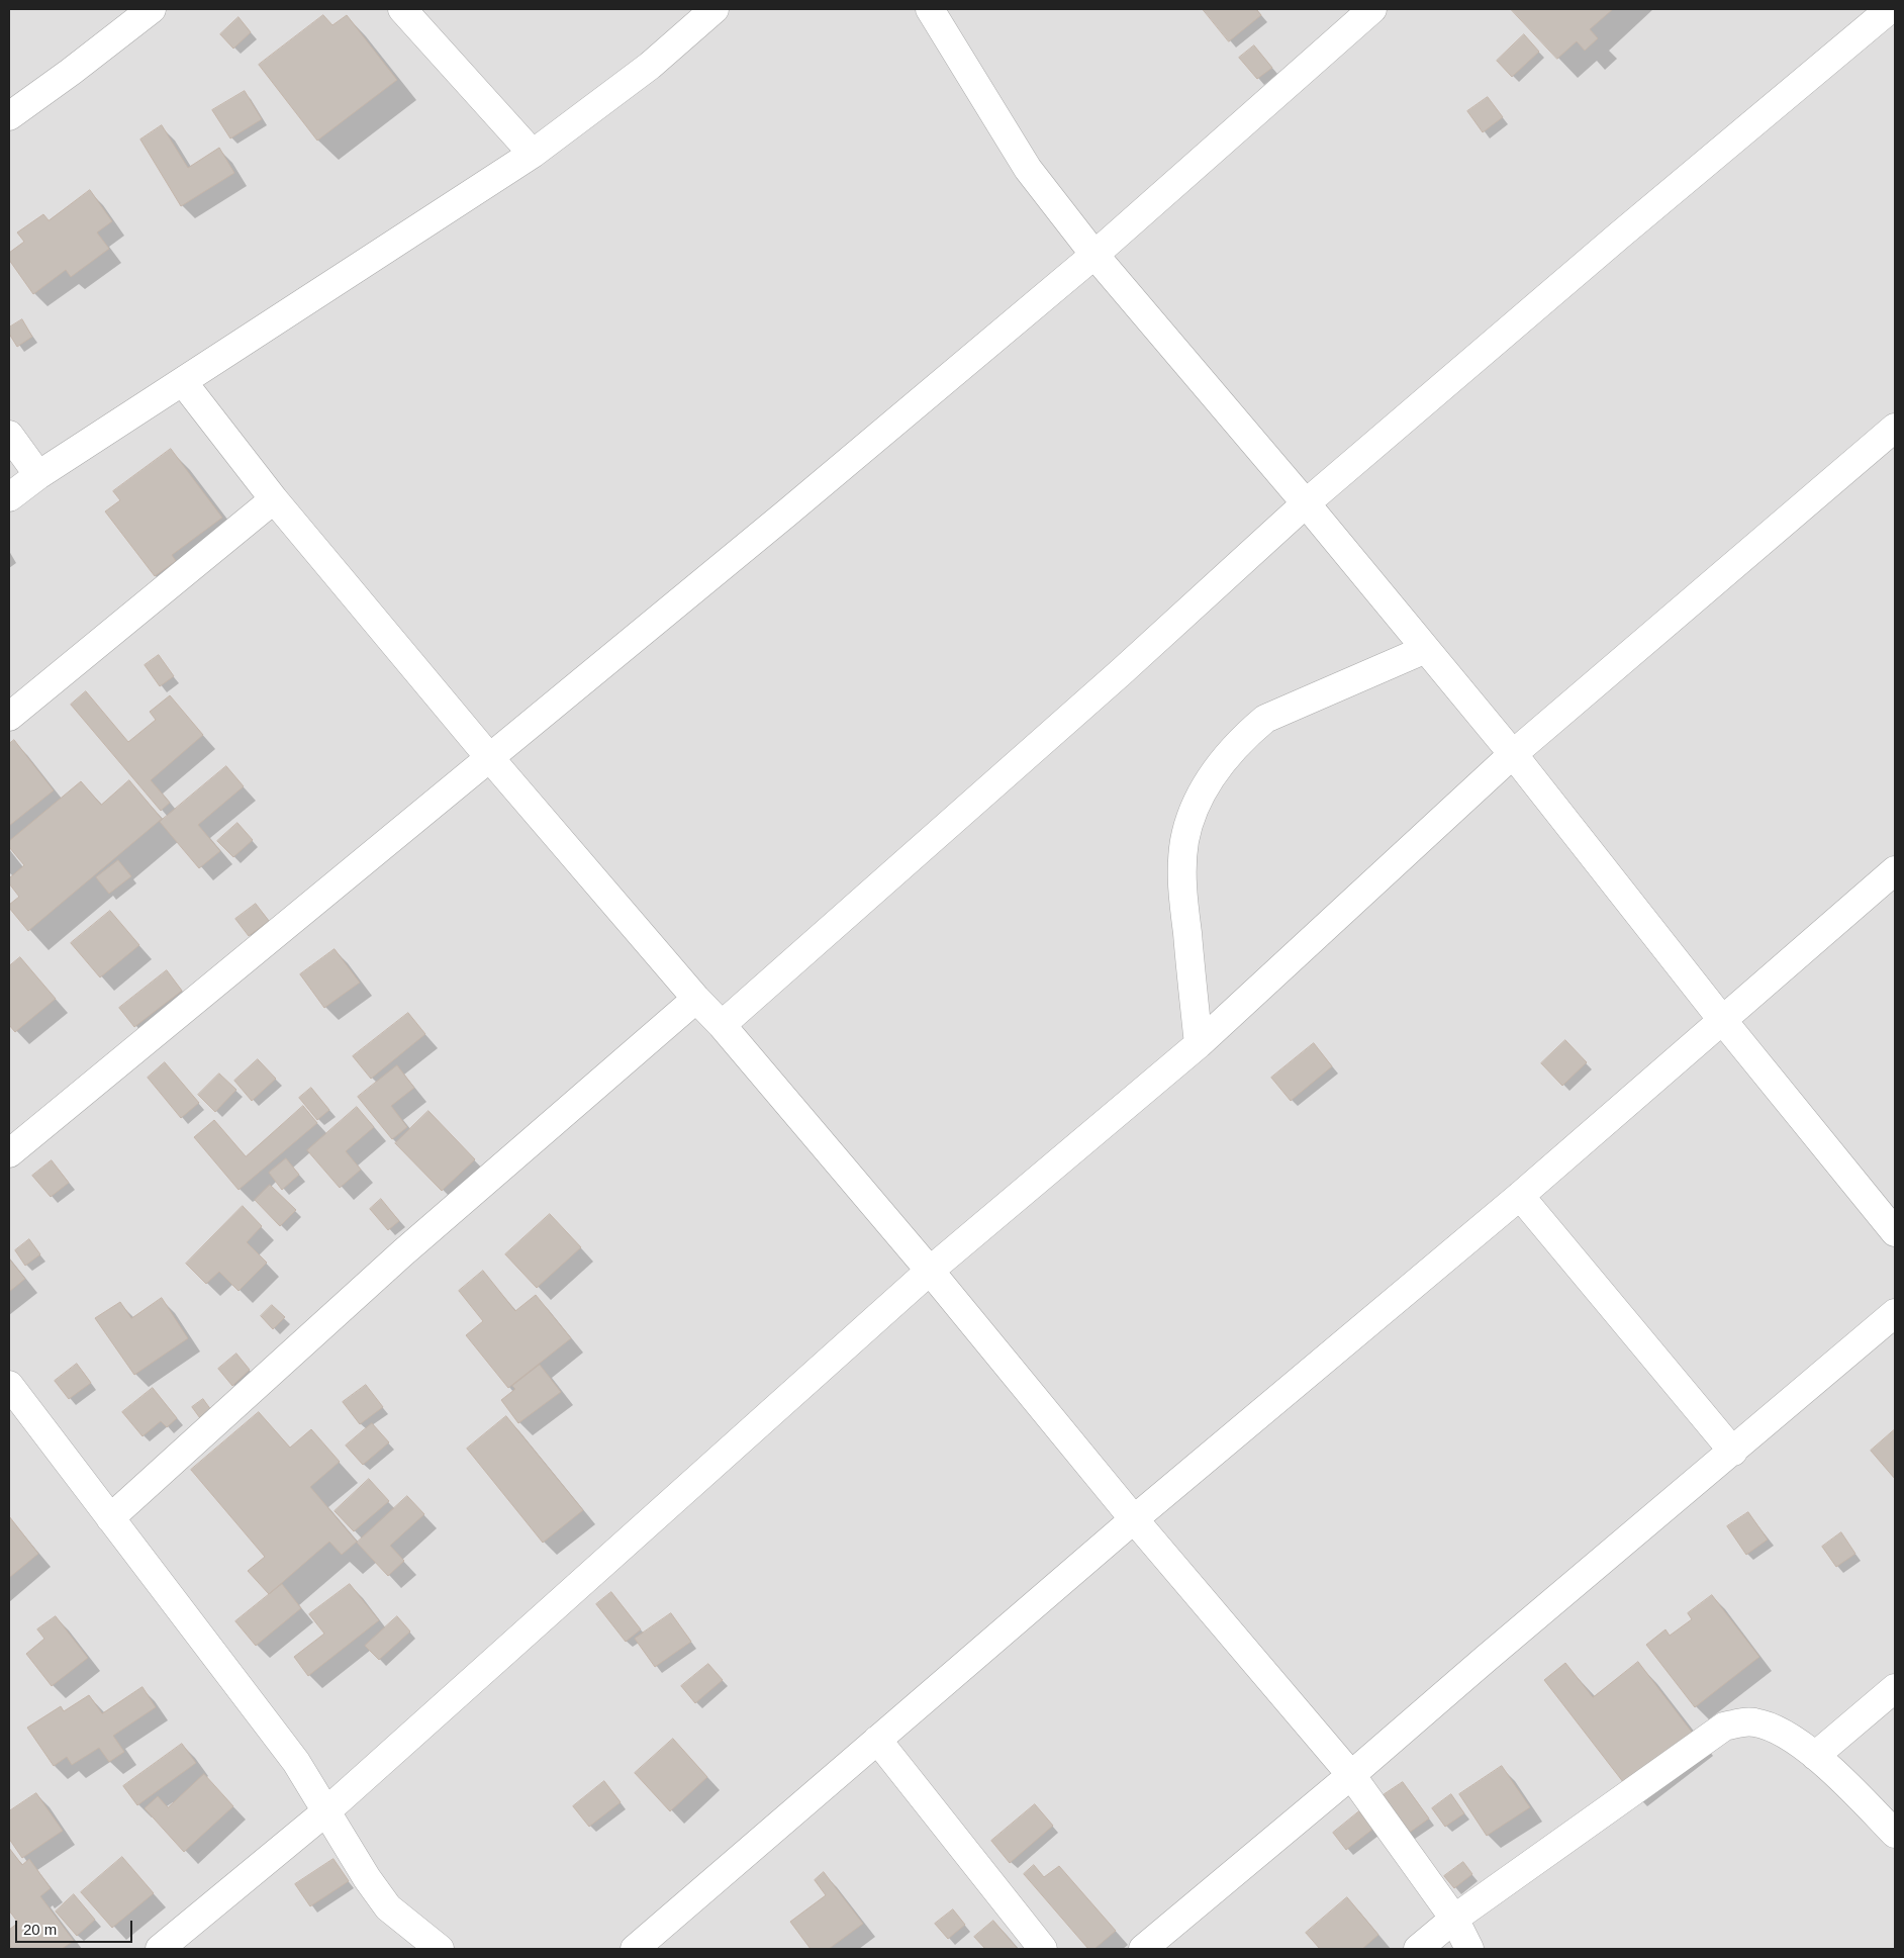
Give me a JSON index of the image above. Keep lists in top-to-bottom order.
{
  "scale_bar": "20 m"
}
